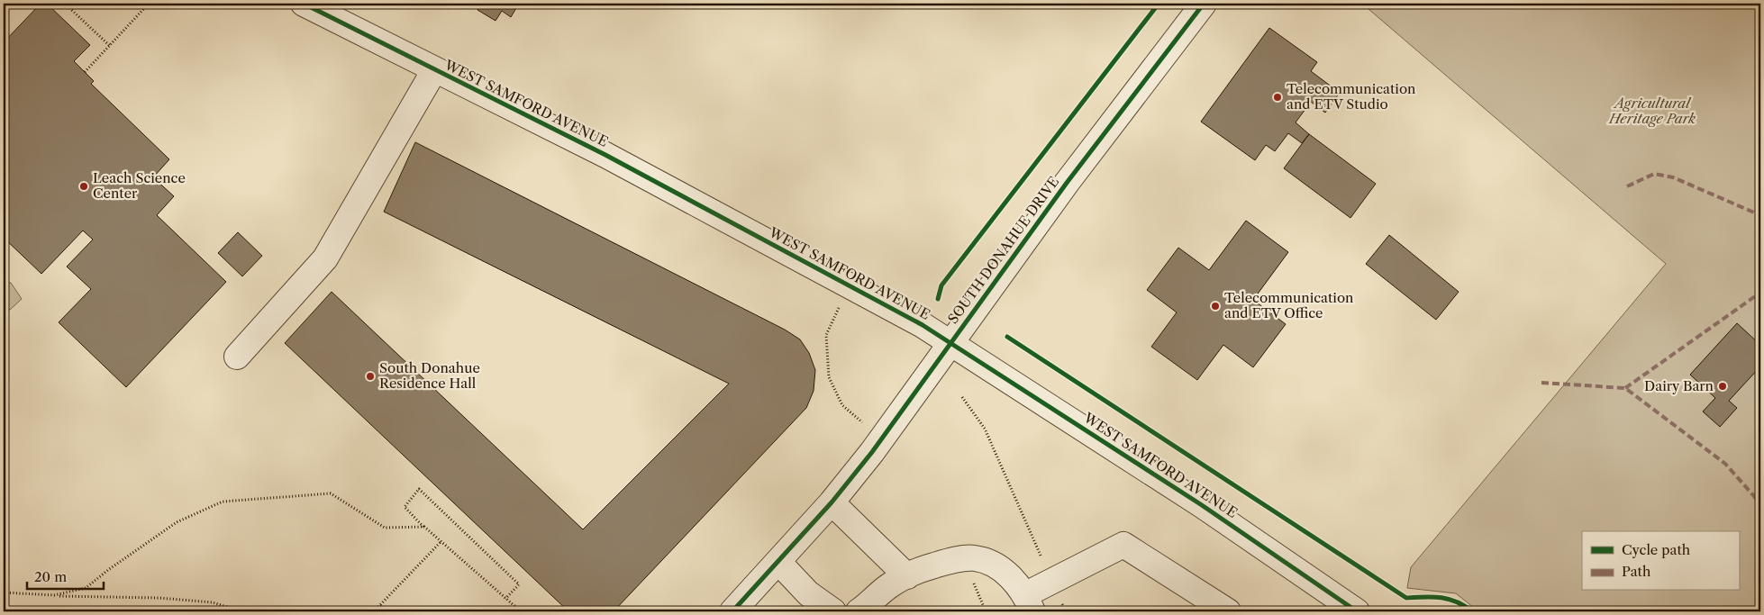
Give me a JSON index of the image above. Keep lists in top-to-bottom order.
{
  "streets": {
    "street": ["WEST SAMFORD AVENUE", "SOUTH DONAHUE DRIVE"]
  },
  "crossings": [
    ["WEST SAMFORD AVENUE", "SOUTH DONAHUE DRIVE"]
  ],
  "parks": ["Agricultural Heritage Park"],
  "places": [
    "Telecommunication and ETV Studio",
    "Leach Science Center",
    "Telecommunication and ETV Office",
    "South Donahue Residence Hall",
    "Dairy Barn"
  ],
  "legend": ["Cycle path", "Path"],
  "scale_bar": "20 m"
}
